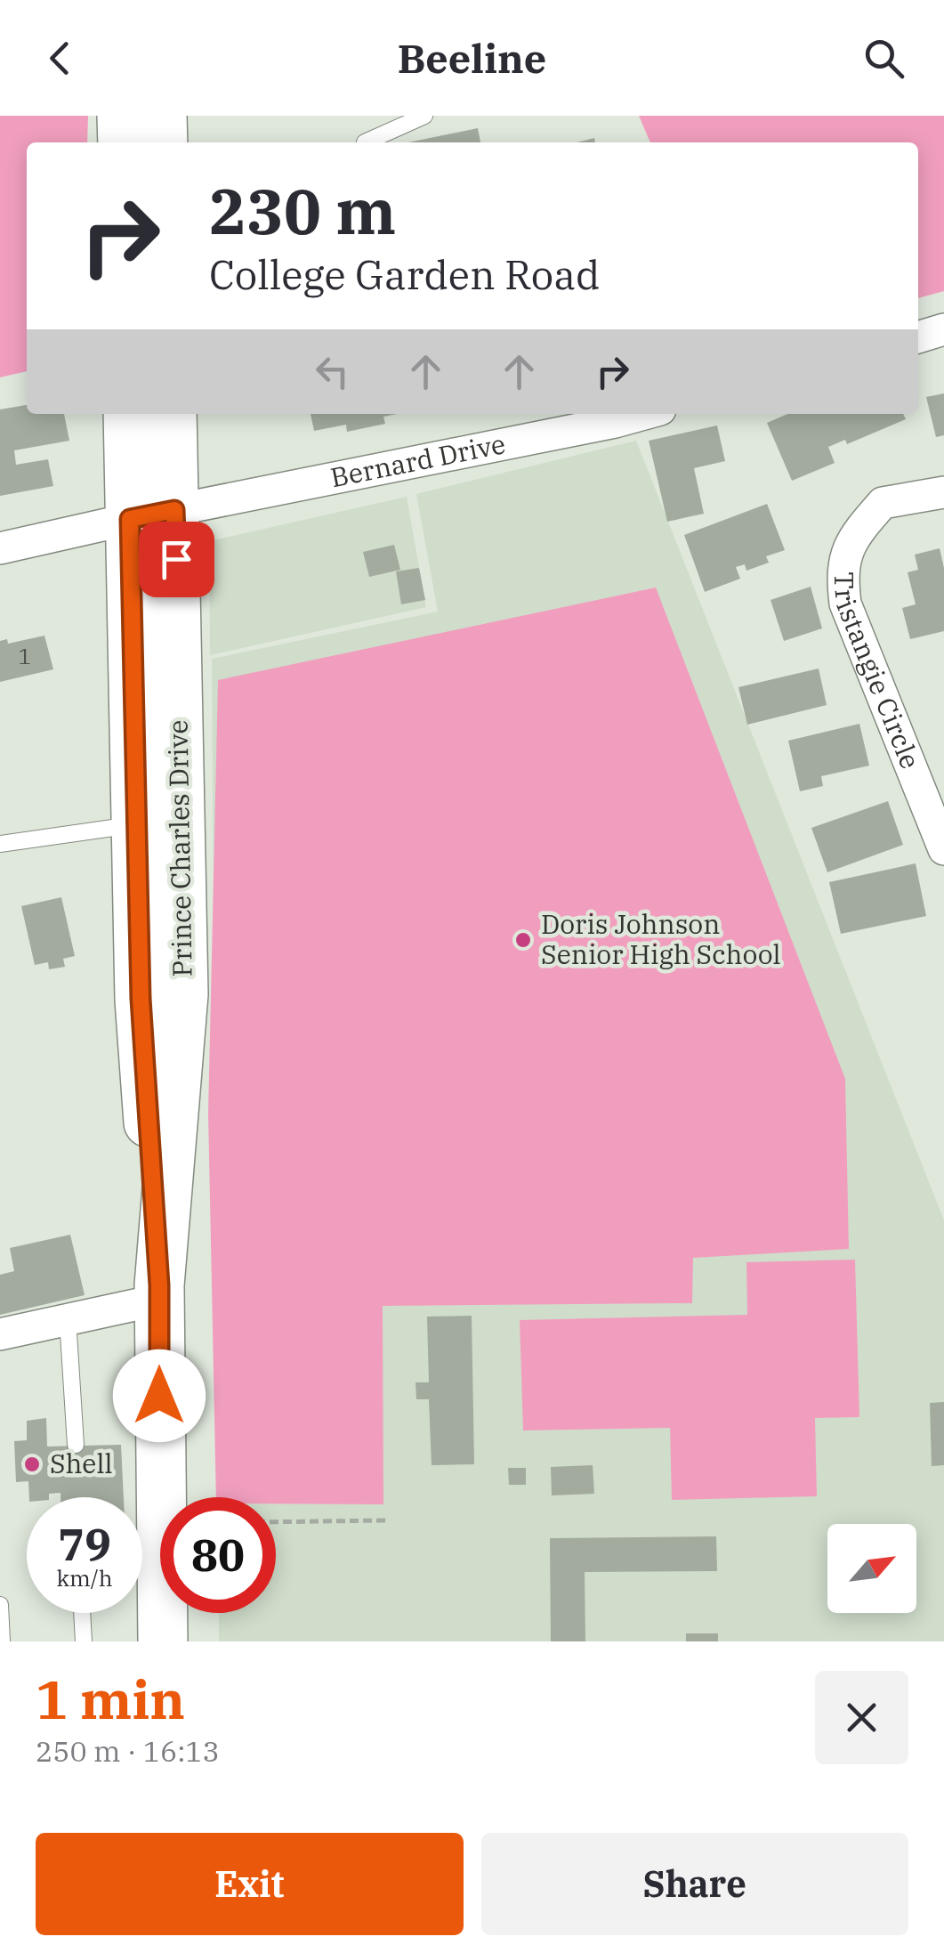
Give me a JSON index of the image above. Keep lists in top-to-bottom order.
{
  "streets": {
    "highway": ["Prince Charles Drive"],
    "street": ["Bernard Drive", "Tristangie Circle"]
  },
  "crossings": [
    ["Bernard Drive", "Prince Charles Drive"]
  ],
  "places": ["Doris Johnson Senior High School", "Shell"],
  "house_numbers": ["1"],
  "north": "top right",
  "page": {
    "header": "Beeline",
    "turn": ["230 m", "College Garden Road"],
    "speed": "79 km/h",
    "limit": "80",
    "heading": ["1 min", "250 m · 16:13"],
    "buttons": ["Exit", "Share"]
  }
}
